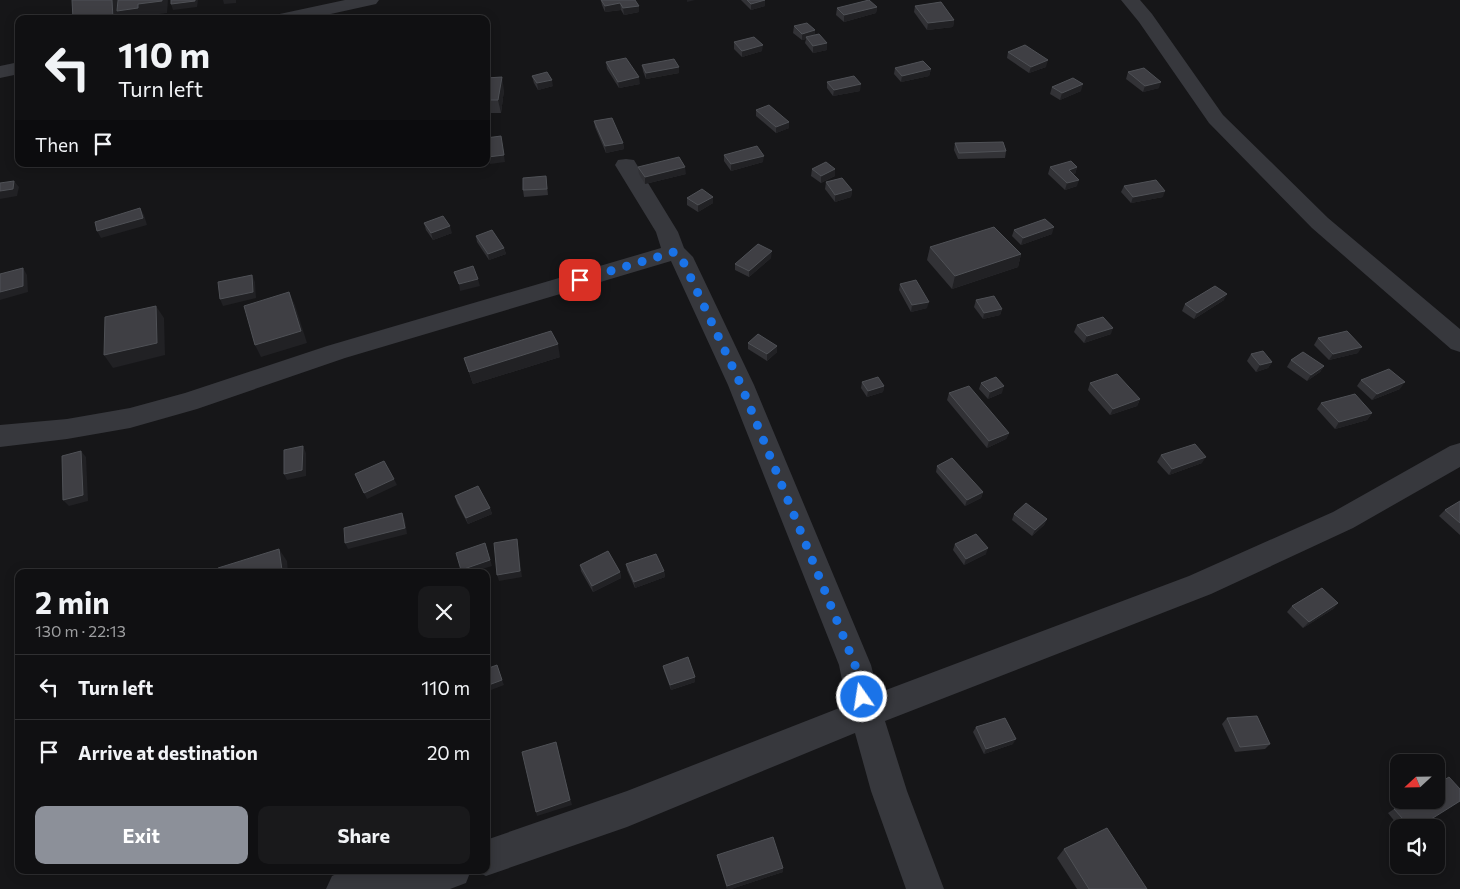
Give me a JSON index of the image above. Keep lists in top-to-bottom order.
{
  "north": "left",
  "page": {
    "turn": ["110 m", "Turn left"],
    "then": "Then",
    "heading": ["2 min", "130 m · 22:13"],
    "list": [
      {
        "name": "Turn left",
        "value": "110 m"
      },
      {
        "name": "Arrive at destination",
        "value": "20 m"
      }
    ],
    "buttons": ["Exit", "Share"]
  }
}
